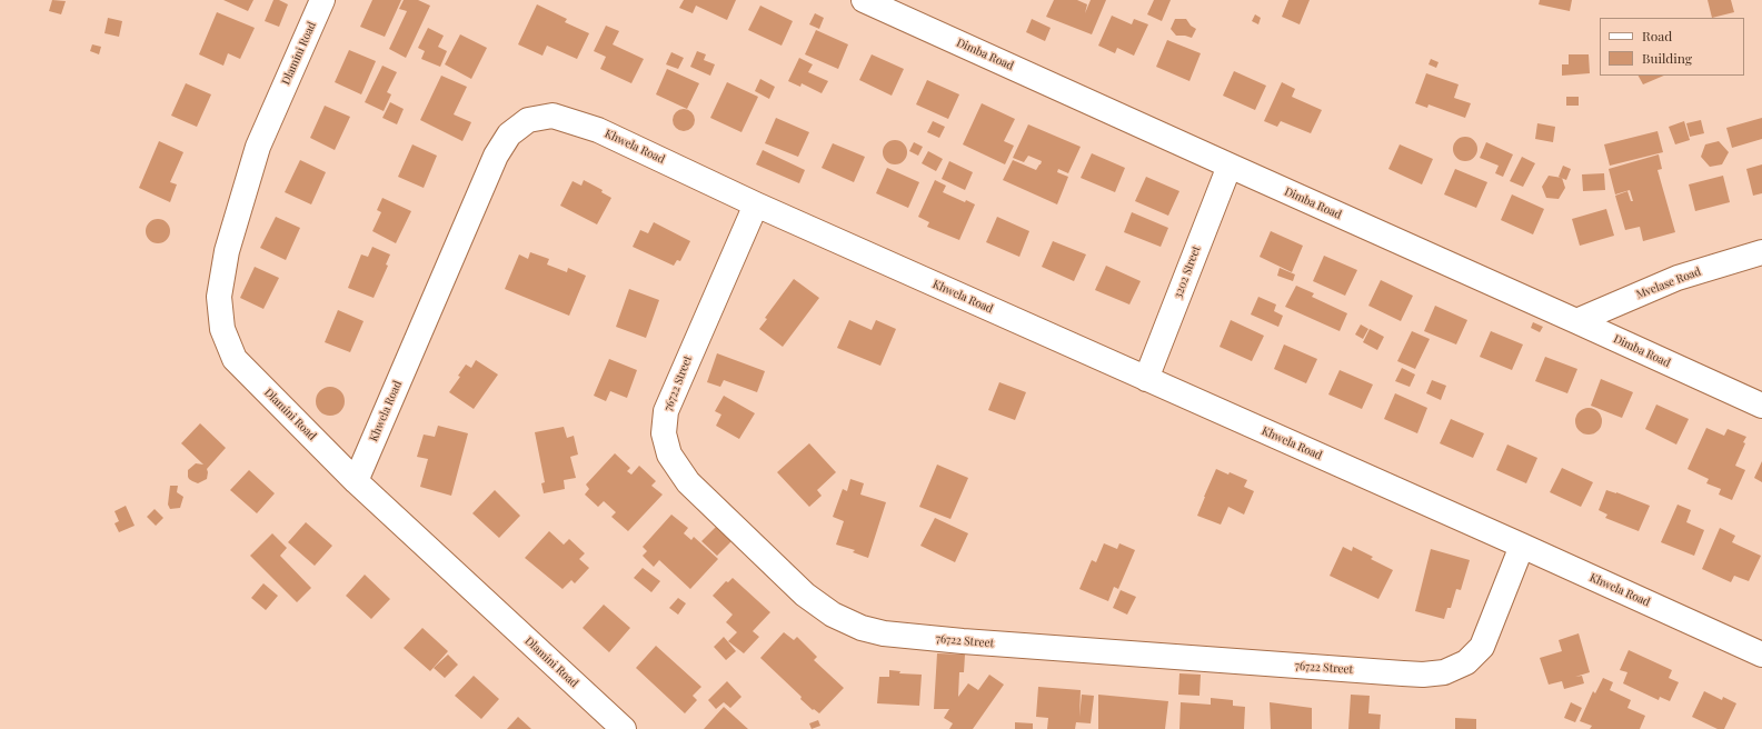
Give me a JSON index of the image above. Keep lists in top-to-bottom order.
{
  "streets": {
    "street": [
      "Dlamini Road",
      "Dimba Road",
      "Khwela Road",
      "3202 Street",
      "Mvelase Road",
      "76722 Street"
    ]
  },
  "crossings": [
    ["Dlamini Road", "Khwela Road"],
    ["Dimba Road", "3202 Street"],
    ["Dimba Road", "Mvelase Road"],
    ["Khwela Road", "3202 Street"],
    ["Khwela Road", "76722 Street"]
  ],
  "legend": ["Road", "Building"]
}
